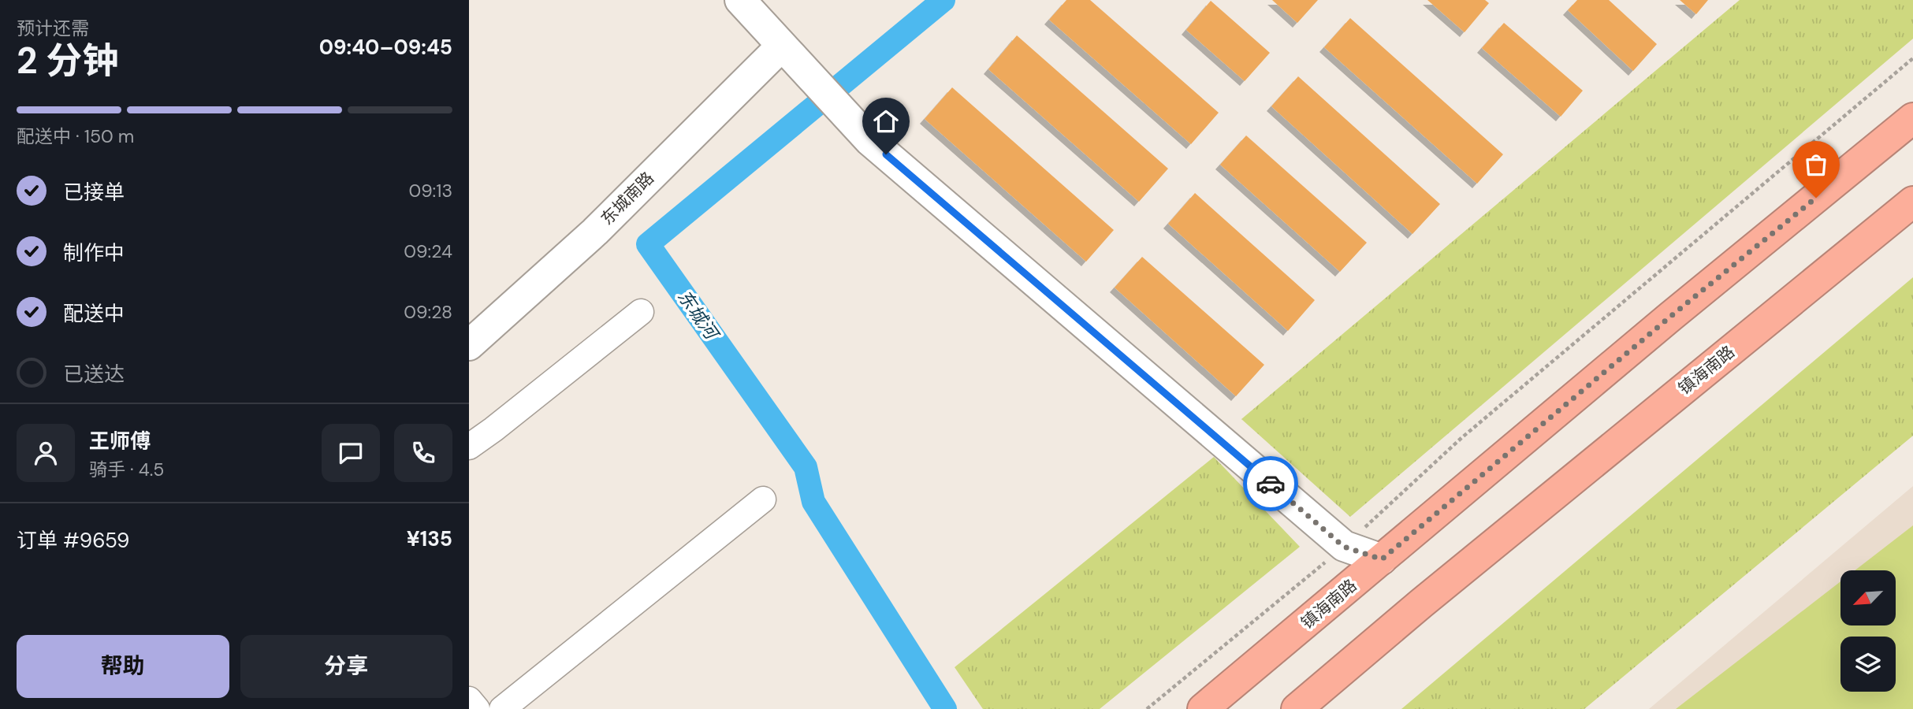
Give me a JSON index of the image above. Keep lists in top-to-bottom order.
{
  "streets": {
    "highway": ["镇海南路"],
    "street": ["东城南路"]
  },
  "water": ["东城河"],
  "north": "bottom left",
  "page": {
    "heading": ["2 分钟", "预计还需", "09:40–09:45"],
    "panel": [
      "王师傅",
      "骑手 · 4.5",
      "订单 #9659",
      "¥135"
    ],
    "bar": "配送中 · 150 m",
    "list": [
      ["已接单", "09:13"],
      ["制作中", "09:24"],
      ["配送中", "09:28"],
      "已送达"
    ],
    "buttons": ["帮助", "分享"]
  }
}
